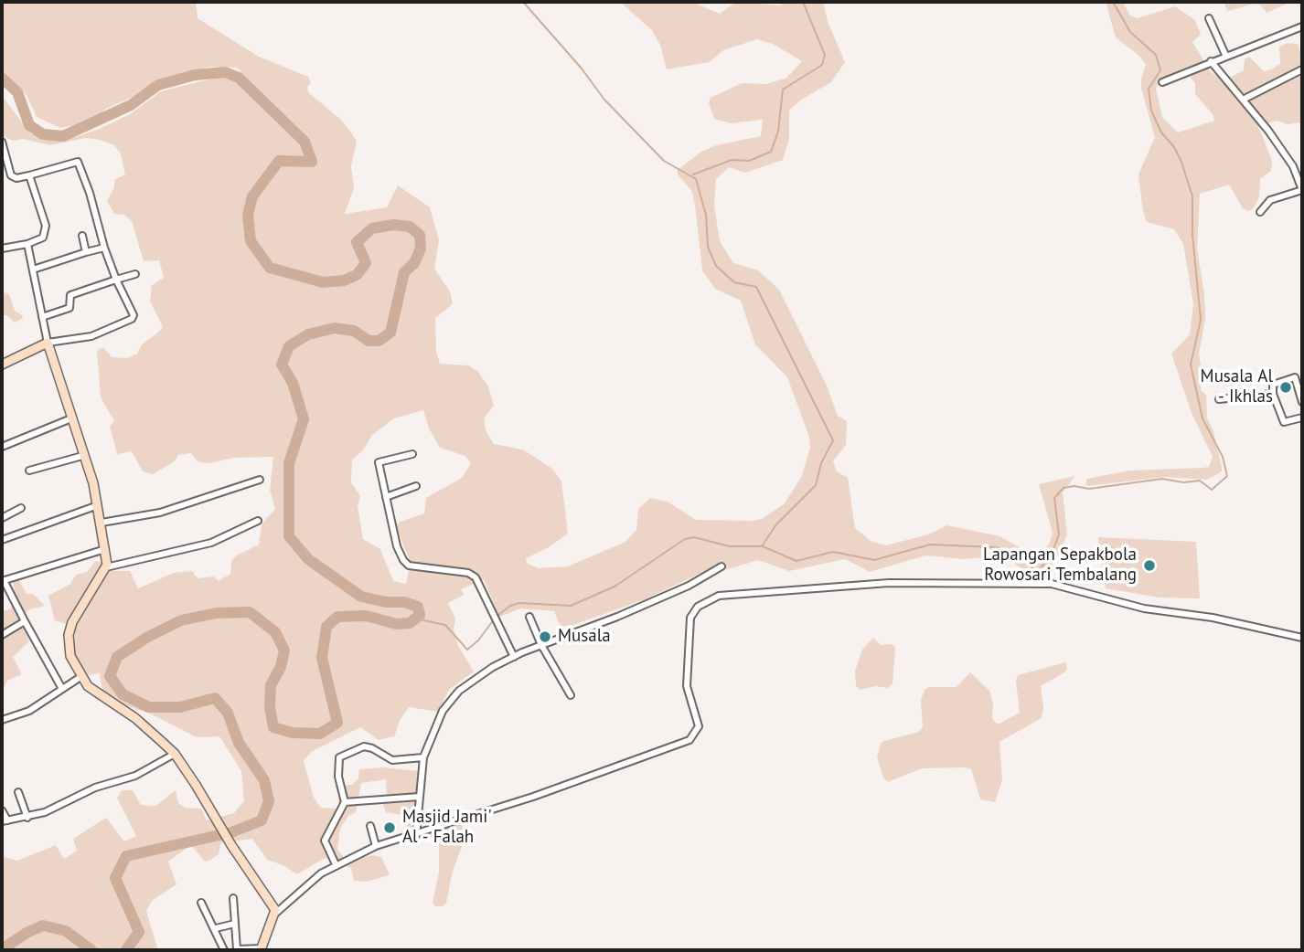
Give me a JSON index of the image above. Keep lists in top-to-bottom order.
{
  "places": [
    "Musala Al - Ikhlas",
    "Lapangan Sepakbola Rowosari Tembalang",
    "Musala",
    "Masjid Jami' Al - Falah"
  ]
}
